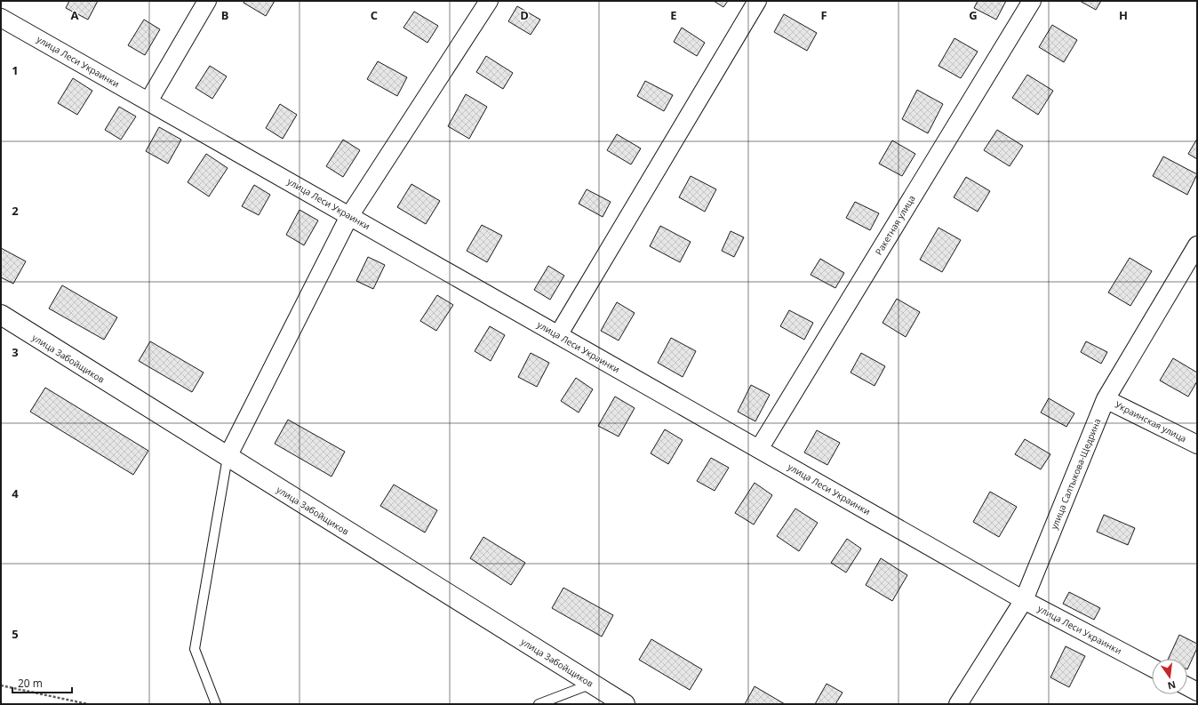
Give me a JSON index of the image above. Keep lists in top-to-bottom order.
{
  "streets": {
    "main road": ["улица Забойщиков"],
    "street": [
      "улица Леси Украинки",
      "Ракетная улица",
      "Украинская улица",
      "улица Салтыкова-Щедрина"
    ]
  },
  "crossings": [
    ["улица Леси Украинки", "Ракетная улица"],
    ["улица Леси Украинки", "улица Салтыкова-Щедрина"],
    ["Украинская улица", "улица Салтыкова-Щедрина"]
  ],
  "scale_bar": "20 m",
  "north": "bottom",
  "grid": {
    "columns": [
      "A",
      "B",
      "C",
      "D",
      "E",
      "F",
      "G",
      "H"
    ],
    "rows": [
      "1",
      "2",
      "3",
      "4",
      "5"
    ]
  }
}
